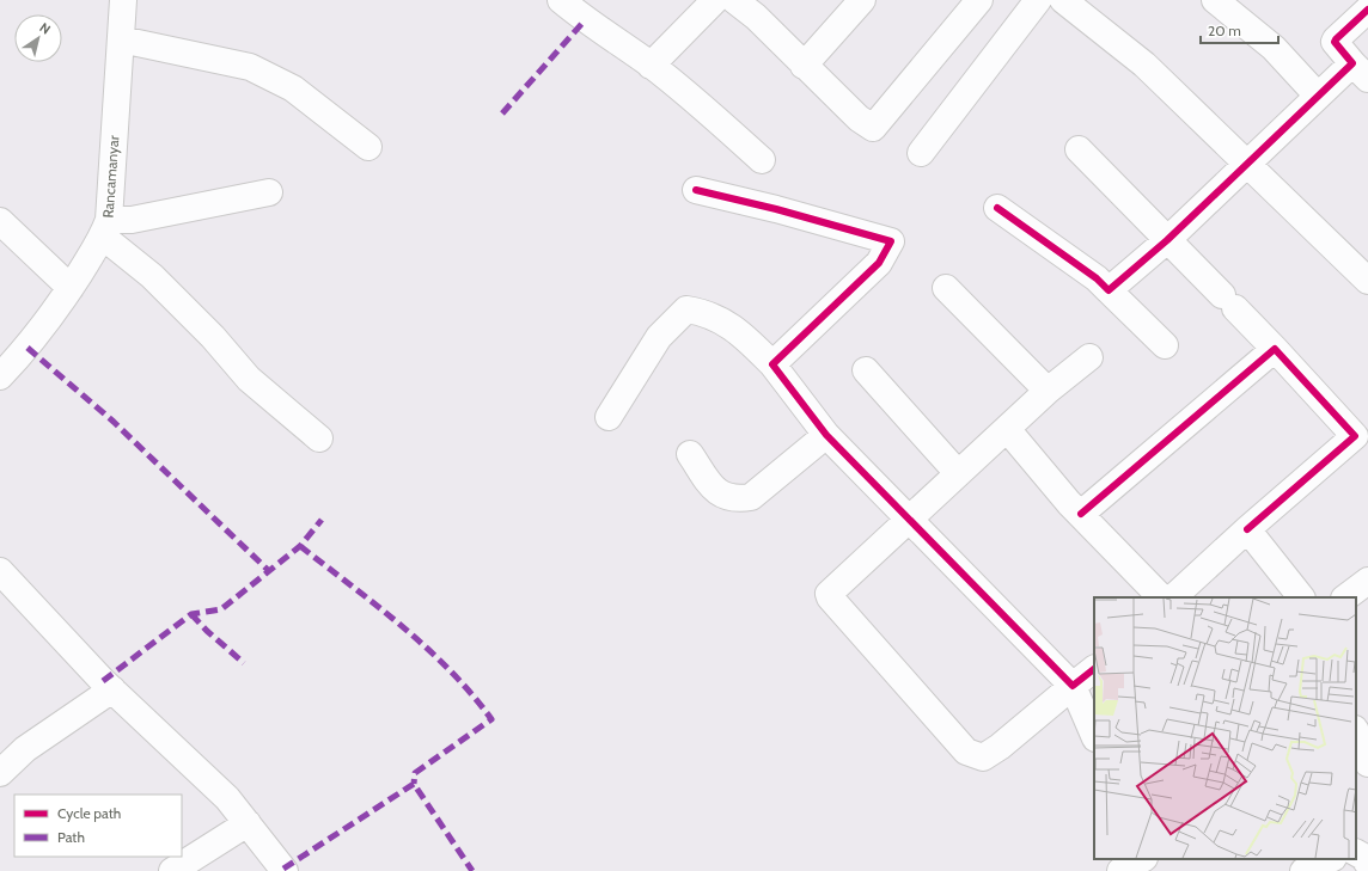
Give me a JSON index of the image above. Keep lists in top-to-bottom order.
{
  "streets": {
    "street": ["Rancamanyar"]
  },
  "legend": ["Cycle path", "Path"],
  "scale_bar": "20 m",
  "north": "top right"
}
